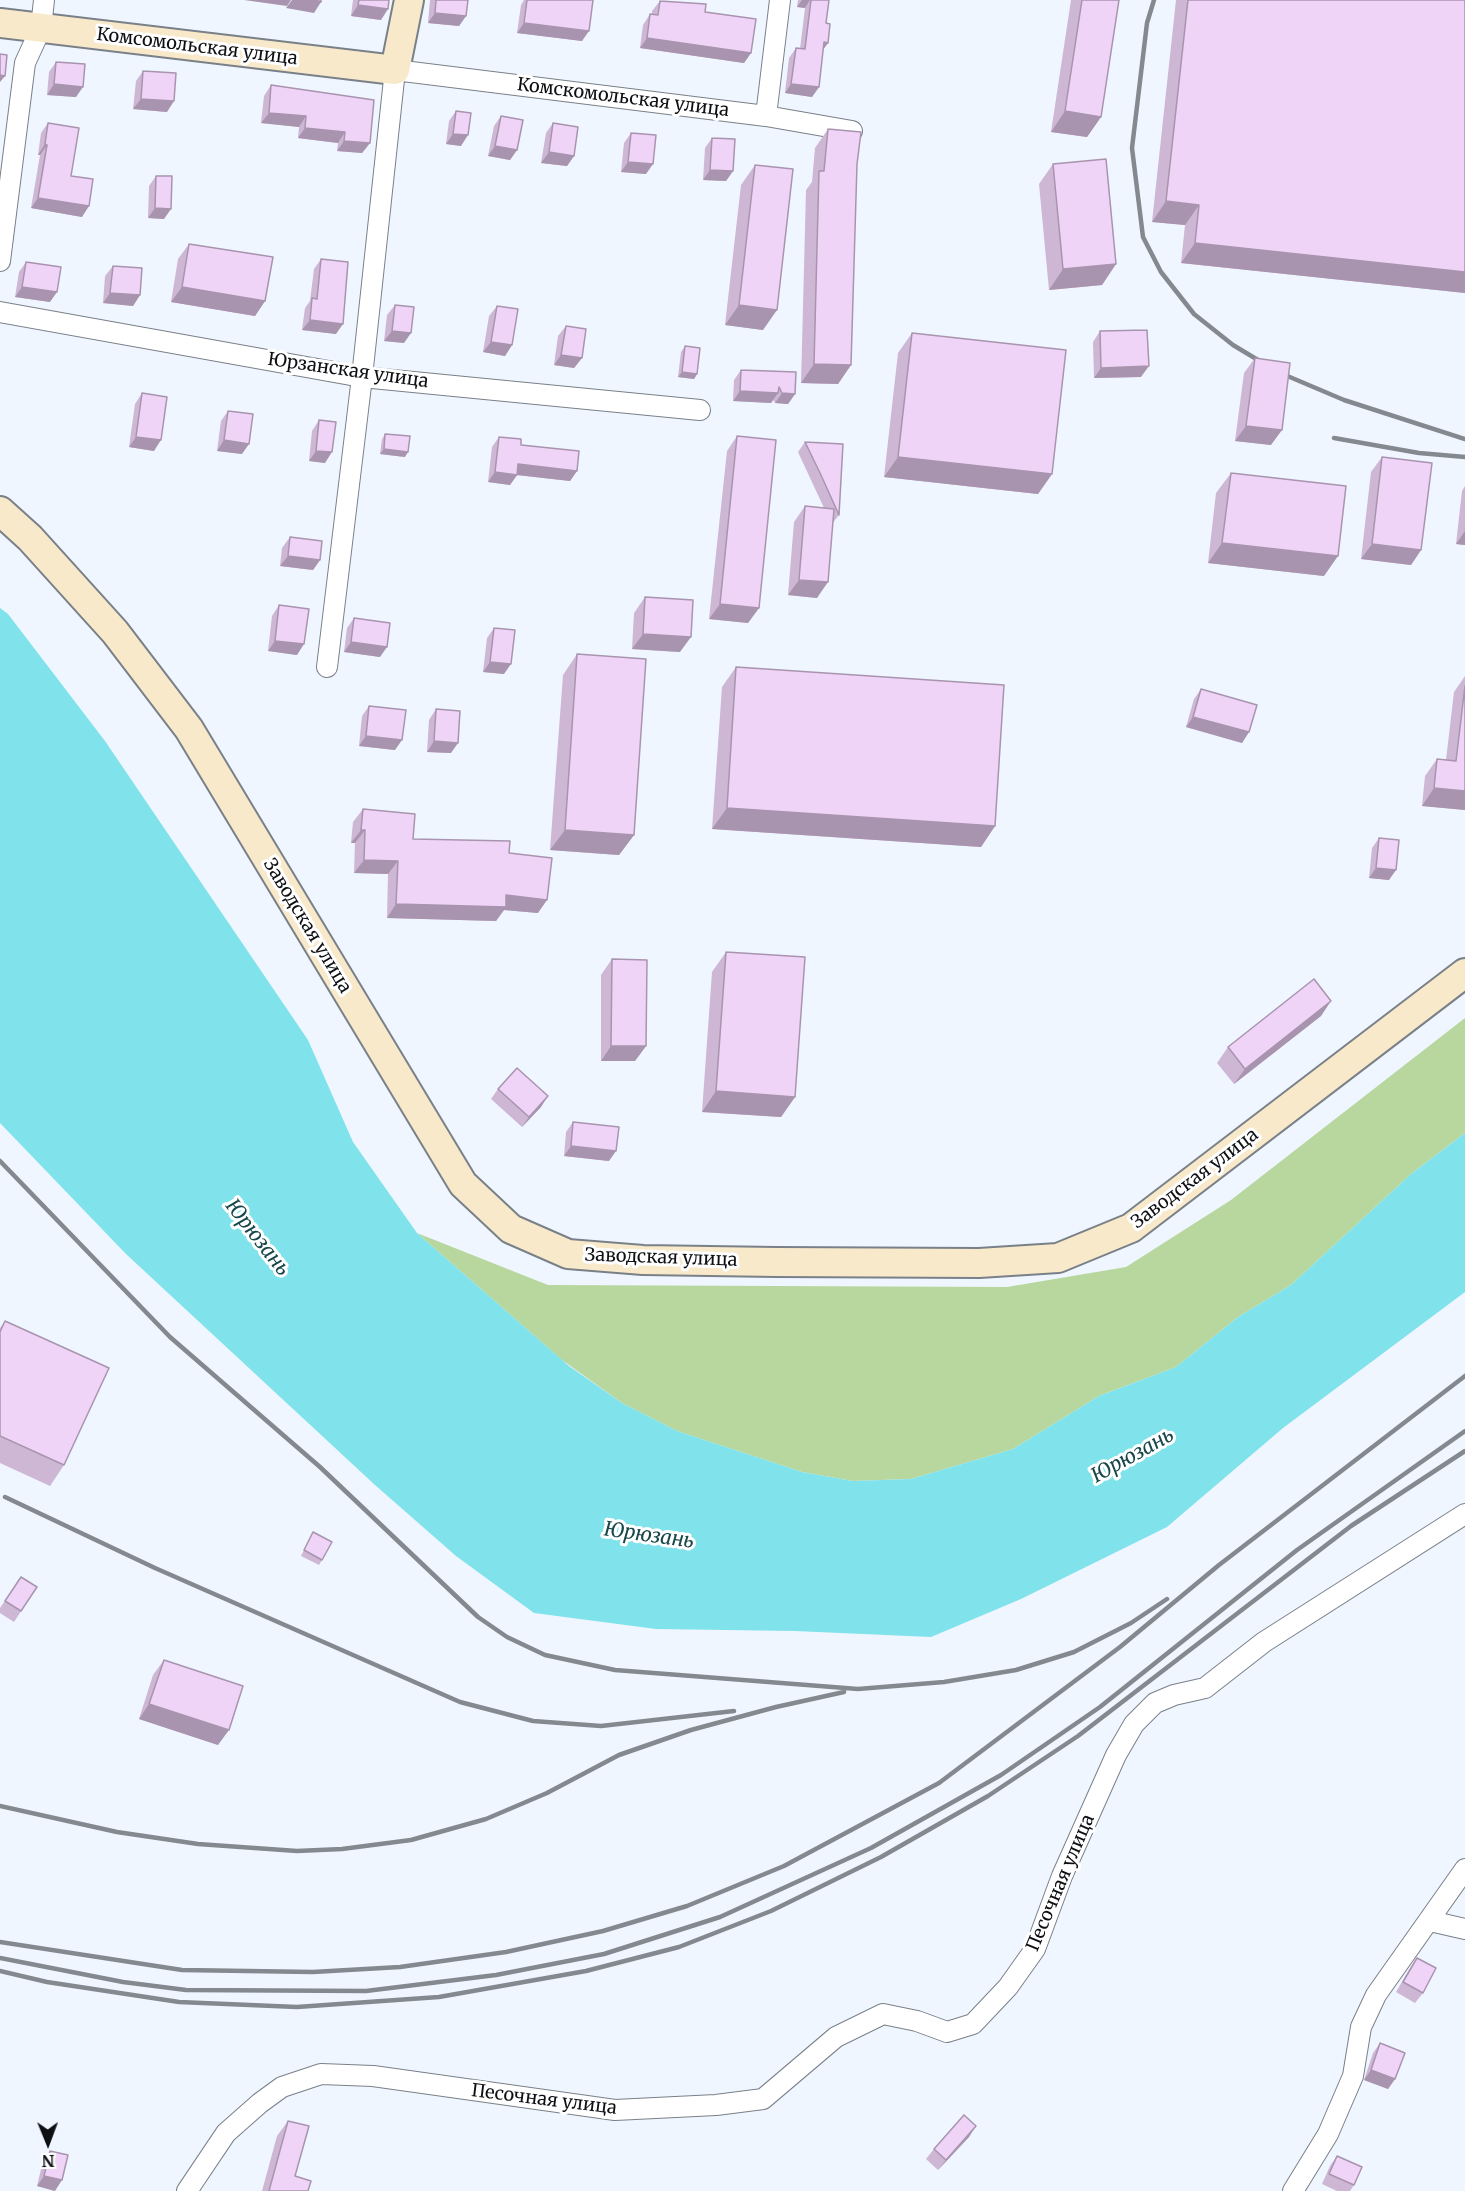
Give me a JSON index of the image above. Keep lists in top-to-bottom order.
{
  "streets": {
    "street": [
      "Комсомольская улица",
      "Комскомольская улица",
      "Юрзанская улица",
      "Заводская улица",
      "Песочная улица"
    ]
  },
  "crossings": [
    ["Комсомольская улица", "Комскомольская улица"]
  ],
  "water": ["Юрюзань"],
  "north": "bottom"
}
